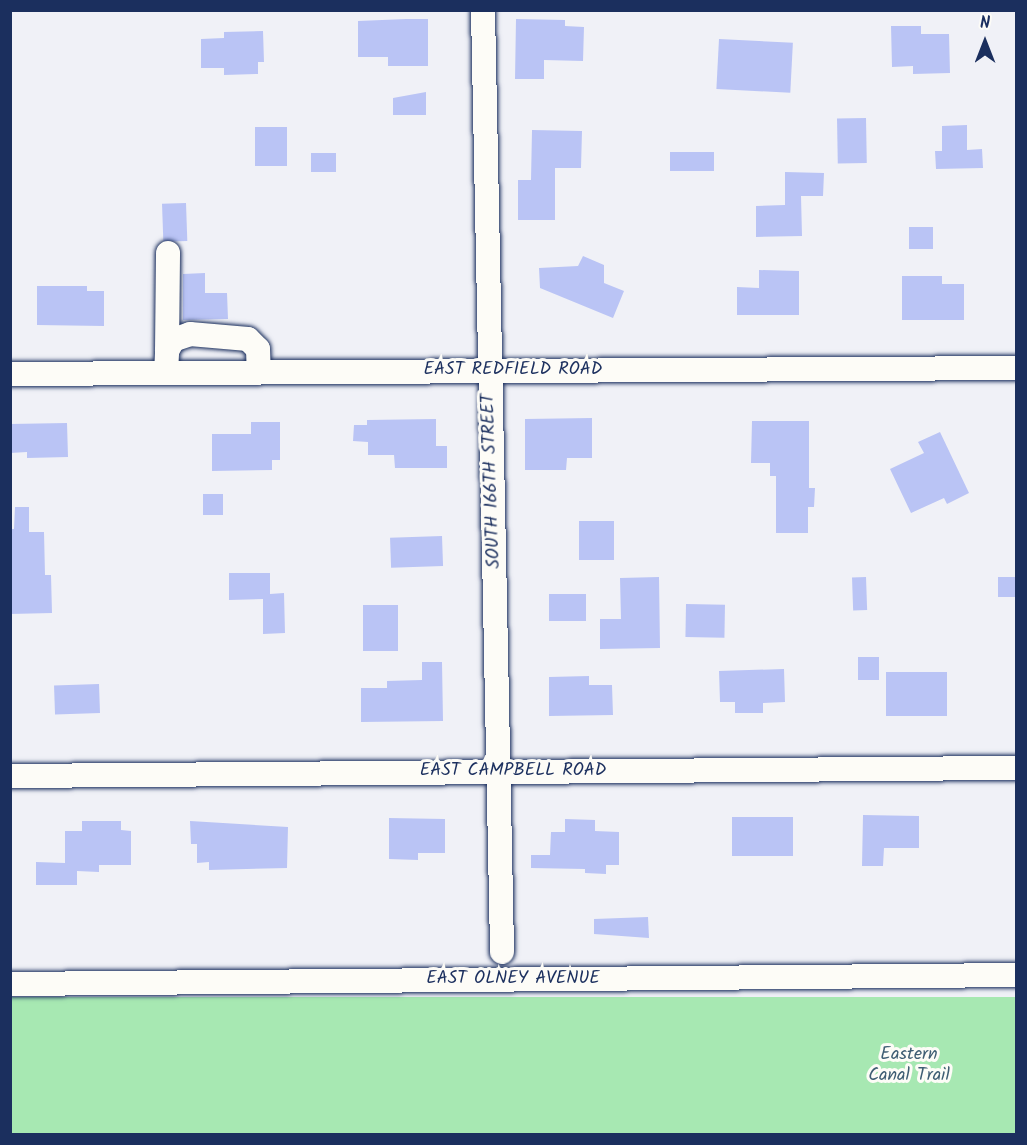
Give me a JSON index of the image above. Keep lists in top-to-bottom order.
{
  "streets": {
    "street": [
      "EAST REDFIELD ROAD",
      "SOUTH 166TH STREET",
      "EAST CAMPBELL ROAD",
      "EAST OLNEY AVENUE"
    ]
  },
  "crossings": [
    ["EAST REDFIELD ROAD", "SOUTH 166TH STREET"],
    ["SOUTH 166TH STREET", "EAST CAMPBELL ROAD"]
  ],
  "parks": ["Eastern Canal Trail"],
  "north": "top"
}
